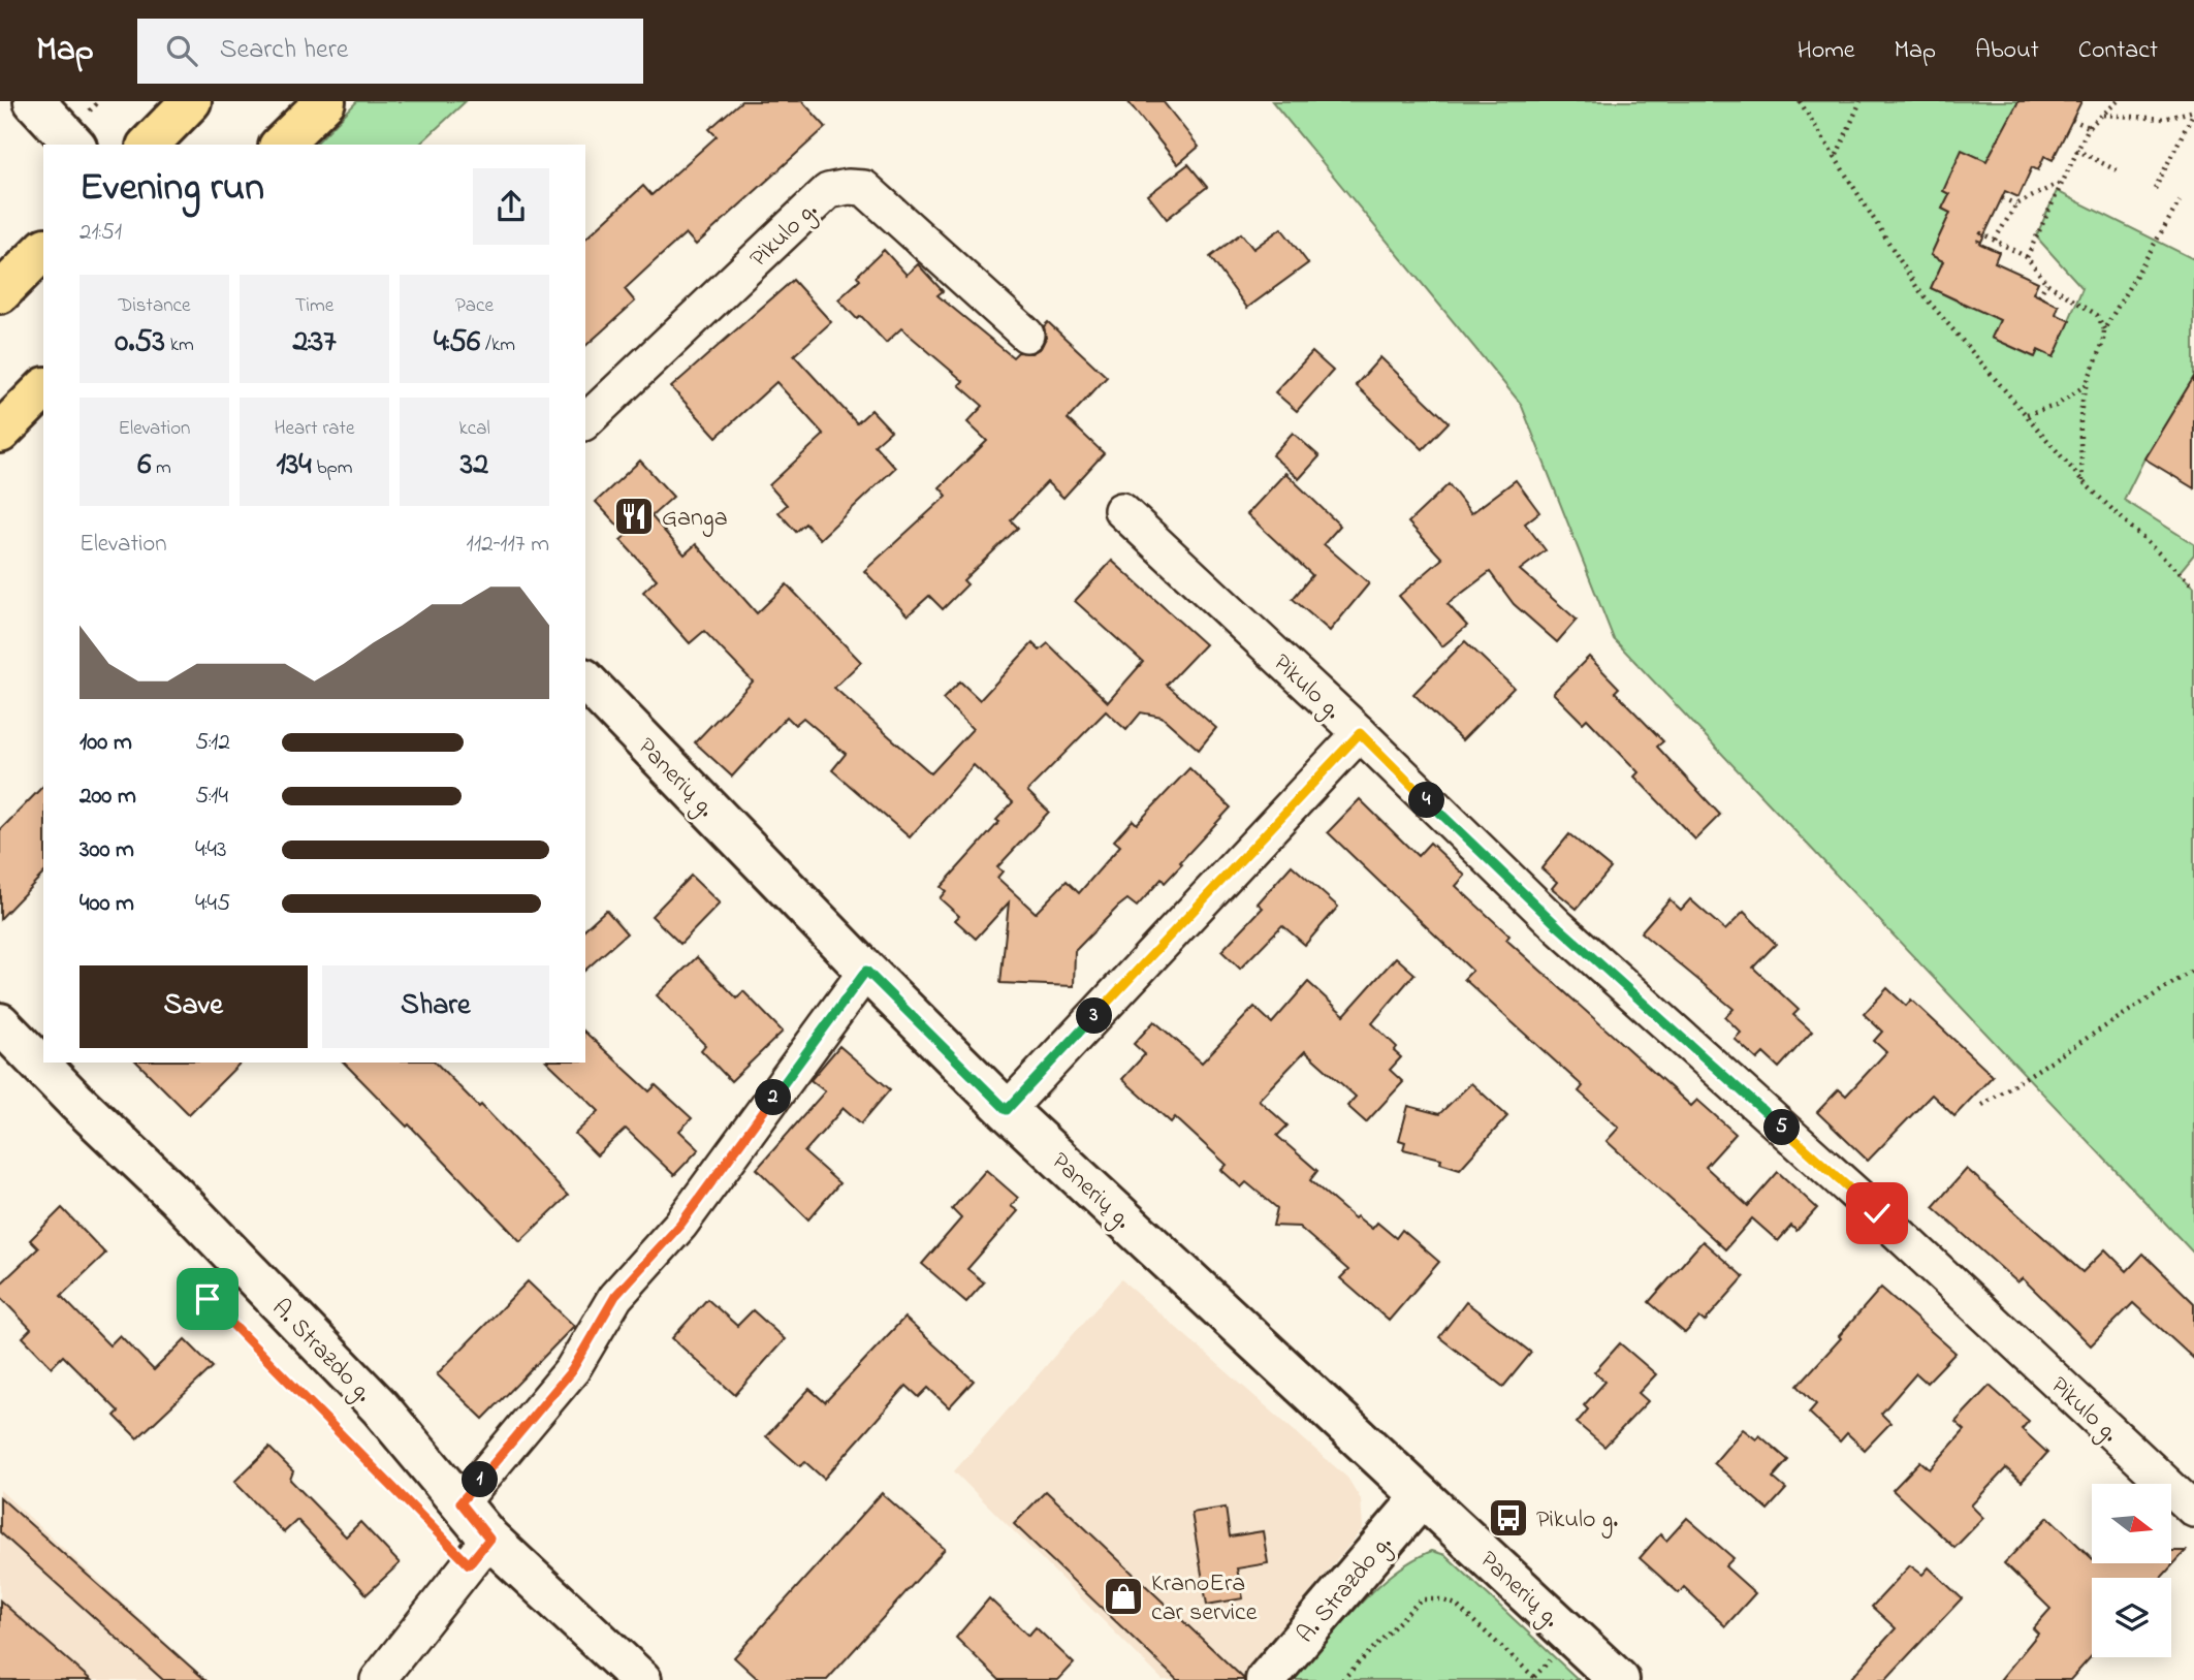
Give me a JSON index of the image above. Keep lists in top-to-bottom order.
{
  "streets": {
    "main road": ["Panerių g.", "A. Strazdo g."],
    "street": ["Pikulo g."]
  },
  "crossings": [
    ["Panerių g.", "A. Strazdo g."]
  ],
  "places": {
    "restaurant": ["Ganga"],
    "bus stop": ["Pikulo g."],
    "shop": ["KranoEra car service"]
  },
  "north": "right",
  "page": {
    "header": "Map",
    "search": "Search here",
    "nav": [
      "Home",
      "Map",
      "About",
      "Contact"
    ],
    "heading": ["Evening run", "21:51"],
    "stats": [
      ["Distance", "0.53 km"],
      ["Time", "2:37"],
      ["Pace", "4:56 /km"],
      ["Elevation", "6 m"],
      ["Heart rate", "134 bpm"],
      ["kcal", "32"]
    ],
    "chart": ["Elevation", "112–117 m"],
    "list": [
      {
        "name": "100 m",
        "note": "5:12"
      },
      {
        "name": "200 m",
        "note": "5:14"
      },
      {
        "name": "300 m",
        "note": "4:43"
      },
      {
        "name": "400 m",
        "note": "4:45"
      }
    ],
    "pins": [
      "4",
      "3",
      "2",
      "5",
      "1"
    ],
    "buttons": ["Save", "Share"]
  }
}
